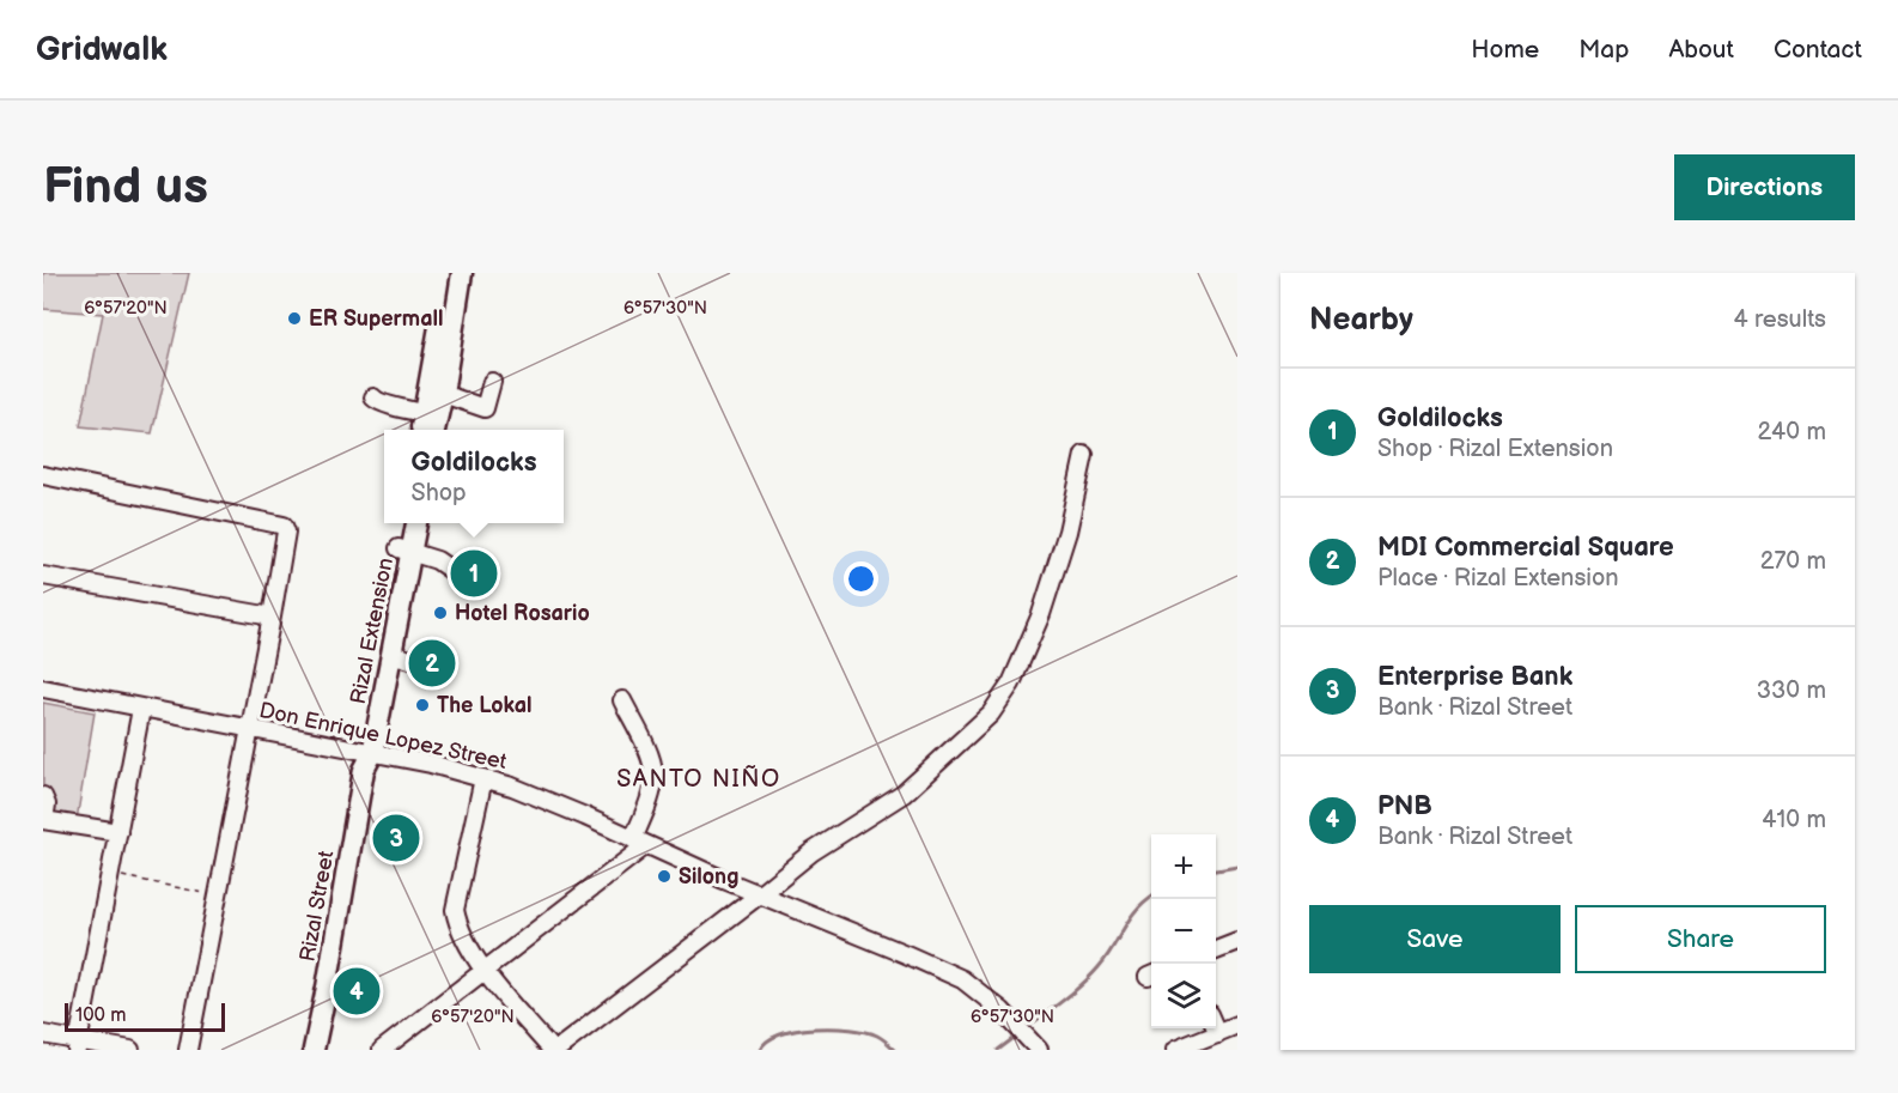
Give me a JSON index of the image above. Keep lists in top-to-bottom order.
{
  "streets": {
    "main road": ["Rizal Extension", "Rizal Street"],
    "street": ["Don Enrique Lopez Street"]
  },
  "crossings": [
    ["Rizal Extension", "Don Enrique Lopez Street"],
    ["Rizal Extension", "Rizal Street"],
    ["Don Enrique Lopez Street", "Rizal Street"]
  ],
  "districts": ["SANTO NIÑO"],
  "places": [
    "ER Supermall",
    "Hotel Rosario",
    "The Lokal",
    "Silong"
  ],
  "scale_bar": "100 m",
  "page": {
    "header": "Gridwalk",
    "nav": [
      "Home",
      "Map",
      "About",
      "Contact"
    ],
    "buttons": [
      "Directions",
      ["Save", "Share"]
    ],
    "title": "Find us",
    "heading": ["Nearby", "4 results"],
    "list": [
      {
        "mark": "1",
        "name": "Goldilocks",
        "note": "Shop · Rizal Extension",
        "value": "240 m"
      },
      {
        "mark": "2",
        "name": "MDI Commercial Square",
        "note": "Place · Rizal Extension",
        "value": "270 m"
      },
      {
        "mark": "3",
        "name": "Enterprise Bank",
        "note": "Bank · Rizal Street",
        "value": "330 m"
      },
      {
        "mark": "4",
        "name": "PNB",
        "note": "Bank · Rizal Street",
        "value": "410 m"
      }
    ],
    "popup": ["Goldilocks", "Shop"],
    "pins": [
      "1",
      "2",
      "3",
      "4"
    ],
    "map_buttons": ["+", "−"],
    "scale": "100 m"
  },
  "coordinates": ["6°57'20\"N", "6°57'30\"N"]
}
